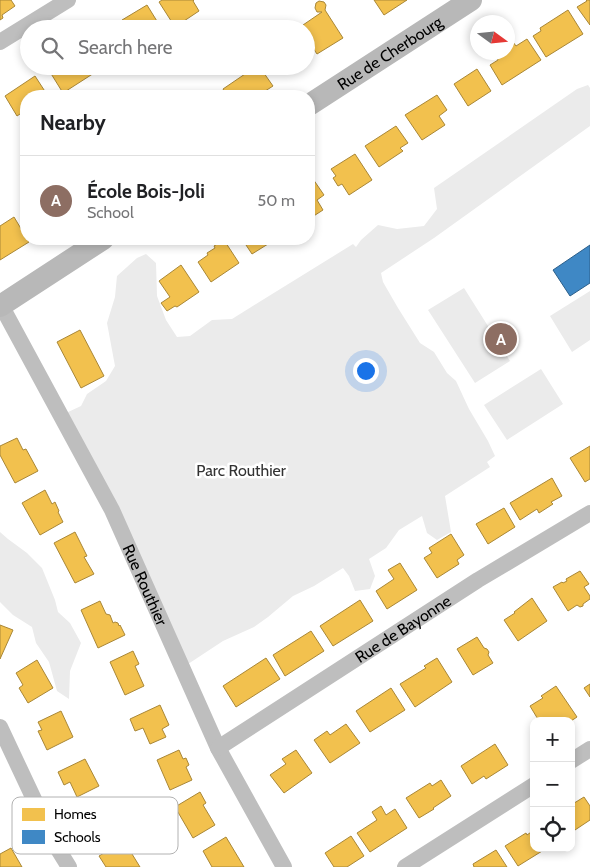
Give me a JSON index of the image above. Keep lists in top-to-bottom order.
{
  "streets": {
    "street": ["Rue de Cherbourg", "Rue Routhier", "Rue de Bayonne"]
  },
  "crossings": [
    ["Rue Routhier", "Rue de Bayonne"]
  ],
  "parks": ["Parc Routhier"],
  "legend": ["Homes", "Schools"],
  "north": "right",
  "page": {
    "search": "Search here",
    "heading": "Nearby",
    "list": [
      {
        "mark": "A",
        "name": "École Bois-Joli",
        "note": "School",
        "value": "50 m"
      }
    ],
    "pins": "A",
    "map_buttons": ["+", "−"]
  }
}
